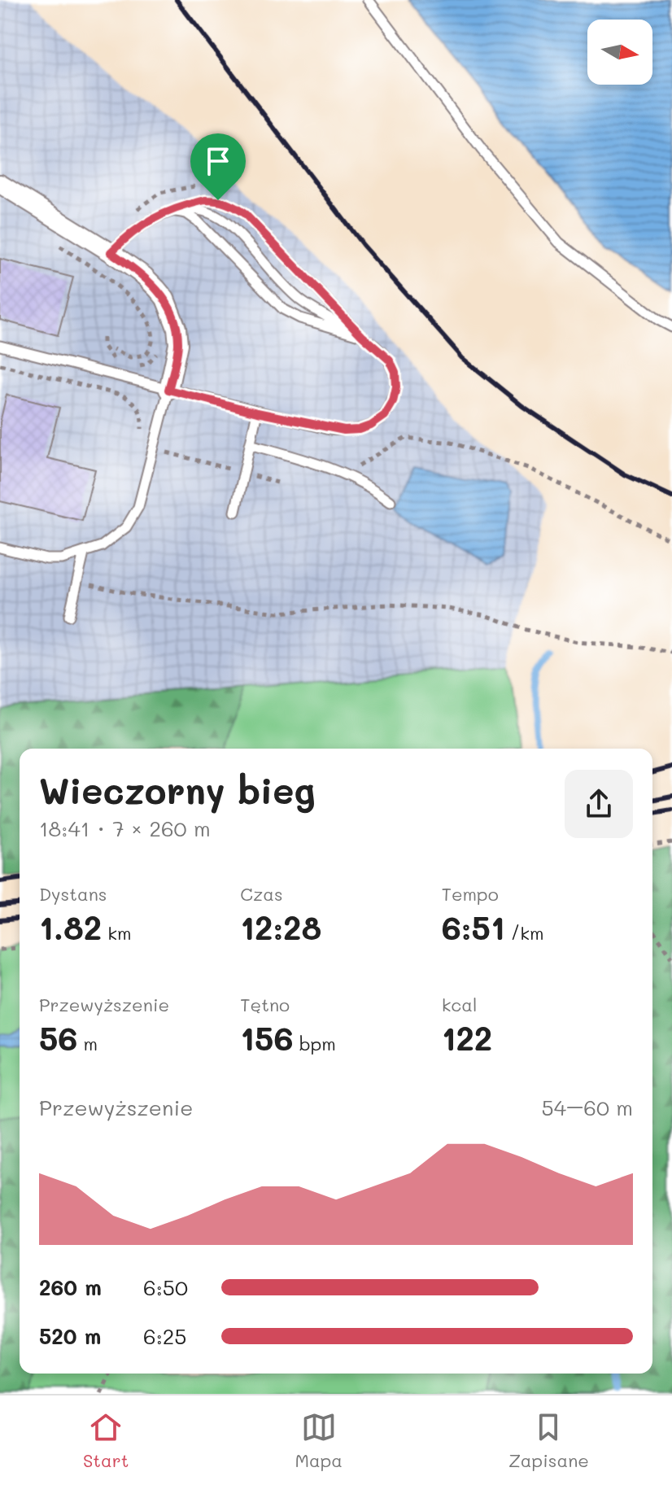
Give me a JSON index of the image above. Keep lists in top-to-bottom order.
{
  "north": "right",
  "page": {
    "heading": ["Wieczorny bieg", "18:41 · 7 × 260 m"],
    "stats": [
      ["Dystans", "1.82 km"],
      ["Czas", "12:28"],
      ["Tempo", "6:51 /km"],
      ["Przewyższenie", "56 m"],
      ["Tętno", "156 bpm"],
      ["kcal", "122"]
    ],
    "chart": ["Przewyższenie", "54–60 m"],
    "list": [
      {
        "name": "260 m",
        "note": "6:50"
      },
      {
        "name": "520 m",
        "note": "6:25"
      }
    ],
    "tabs": ["Start", "Mapa", "Zapisane"]
  }
}
